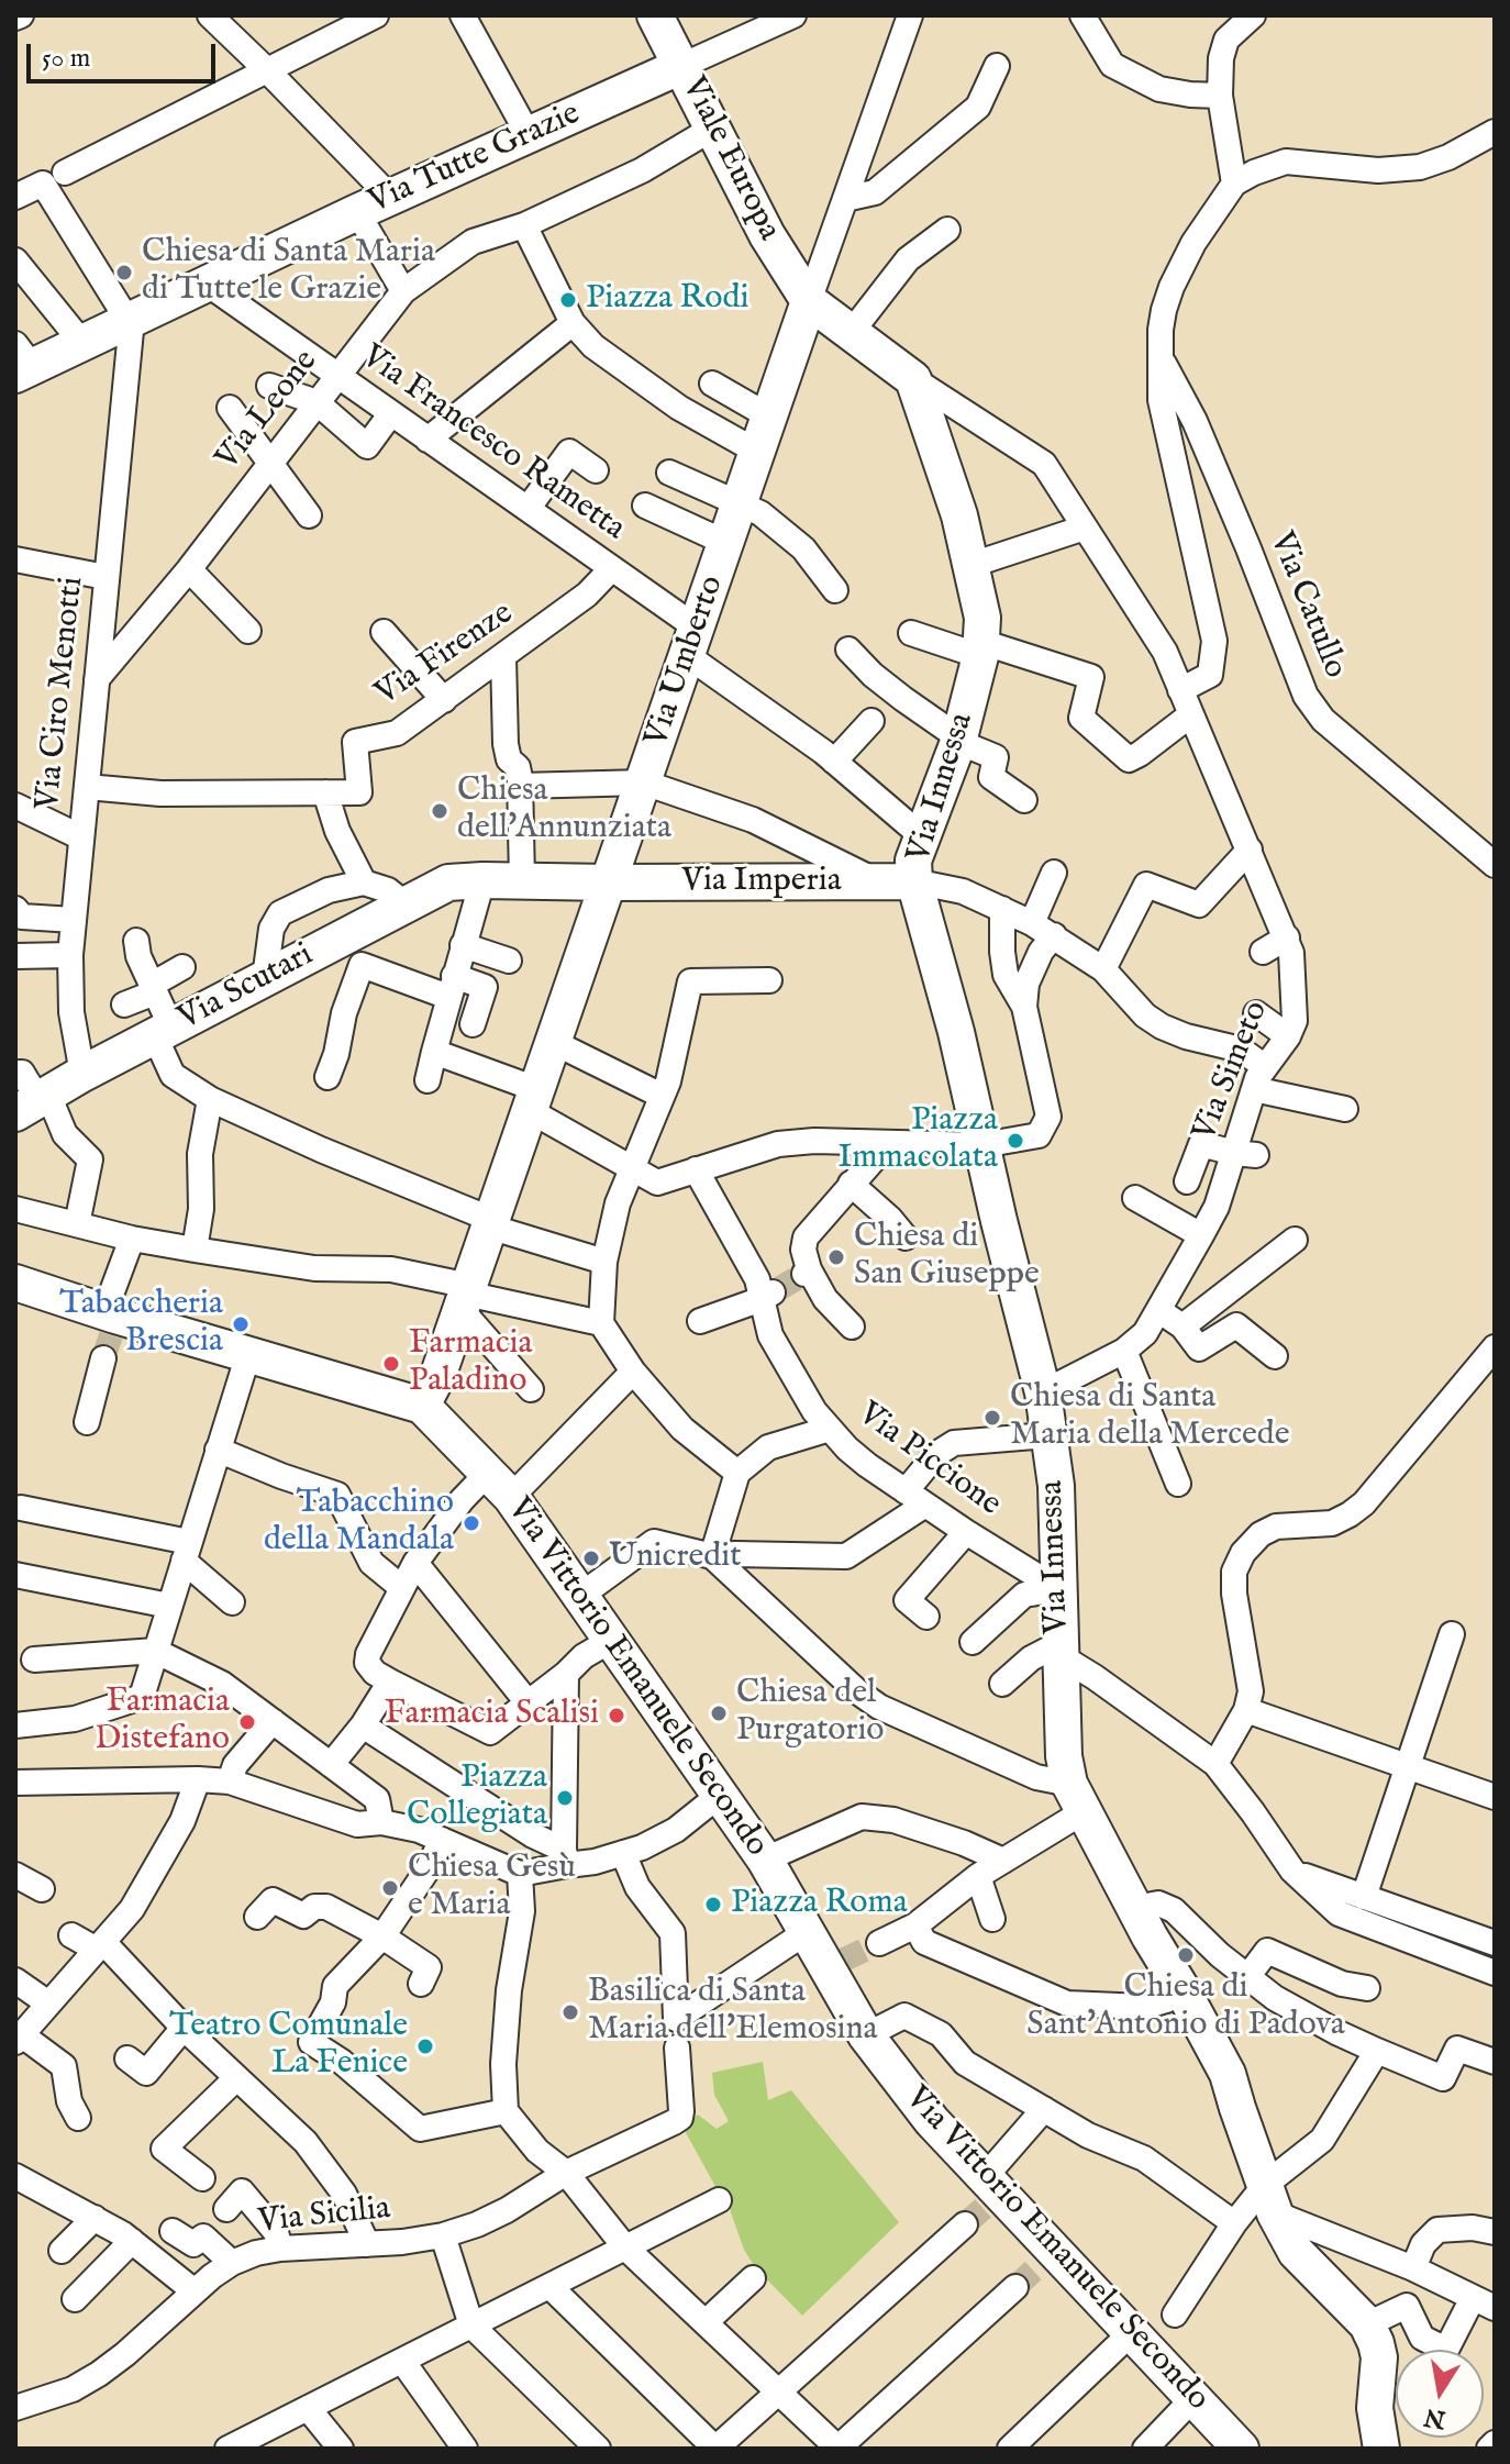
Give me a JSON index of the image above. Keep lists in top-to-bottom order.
{
  "streets": {
    "street": [
      "Via Tutte Grazie",
      "Viale Europa",
      "Via Leone",
      "Via Francesco Rametta",
      "Via Catullo",
      "Via Firenze",
      "Via Umberto",
      "Via Ciro Menotti",
      "Via Innessa",
      "Via Imperia",
      "Via Scutari",
      "Via Simeto",
      "Via Piccione",
      "Via Vittorio Emanuele Secondo",
      "Via Sicilia"
    ]
  },
  "crossings": [
    ["Via Tutte Grazie", "Viale Europa"],
    ["Via Tutte Grazie", "Via Francesco Rametta"],
    ["Via Tutte Grazie", "Via Ciro Menotti"],
    ["Viale Europa", "Via Leone"],
    ["Viale Europa", "Via Umberto"],
    ["Via Leone", "Via Francesco Rametta"],
    ["Via Leone", "Via Ciro Menotti"],
    ["Via Francesco Rametta", "Via Firenze"],
    ["Via Francesco Rametta", "Via Umberto"],
    ["Via Francesco Rametta", "Via Innessa"],
    ["Via Firenze", "Via Ciro Menotti"],
    ["Via Umberto", "Via Imperia"],
    ["Via Umberto", "Via Vittorio Emanuele Secondo"],
    ["Via Ciro Menotti", "Via Scutari"],
    ["Via Innessa", "Via Imperia"],
    ["Via Innessa", "Via Simeto"],
    ["Via Innessa", "Via Piccione"],
    ["Via Imperia", "Via Scutari"]
  ],
  "places": [
    "Chiesa di Santa Maria di Tutte le Grazie",
    "Piazza Rodi",
    "Chiesa dell'Annunziata",
    "Piazza Immacolata",
    "Chiesa di San Giuseppe",
    "Tabaccheria Brescia",
    "Farmacia Paladino",
    "Chiesa di Santa Maria della Mercede",
    "Tabacchino della Mandala",
    "Unicredit",
    "Chiesa del Purgatorio",
    "Farmacia Scalisi",
    "Farmacia Distefano",
    "Piazza Collegiata",
    "Chiesa Gesù e Maria",
    "Piazza Roma",
    "Chiesa di Sant'Antonio di Padova",
    "Basilica di Santa Maria dell'Elemosina",
    "Teatro Comunale La Fenice"
  ],
  "scale_bar": "50 m",
  "north": "bottom"
}
